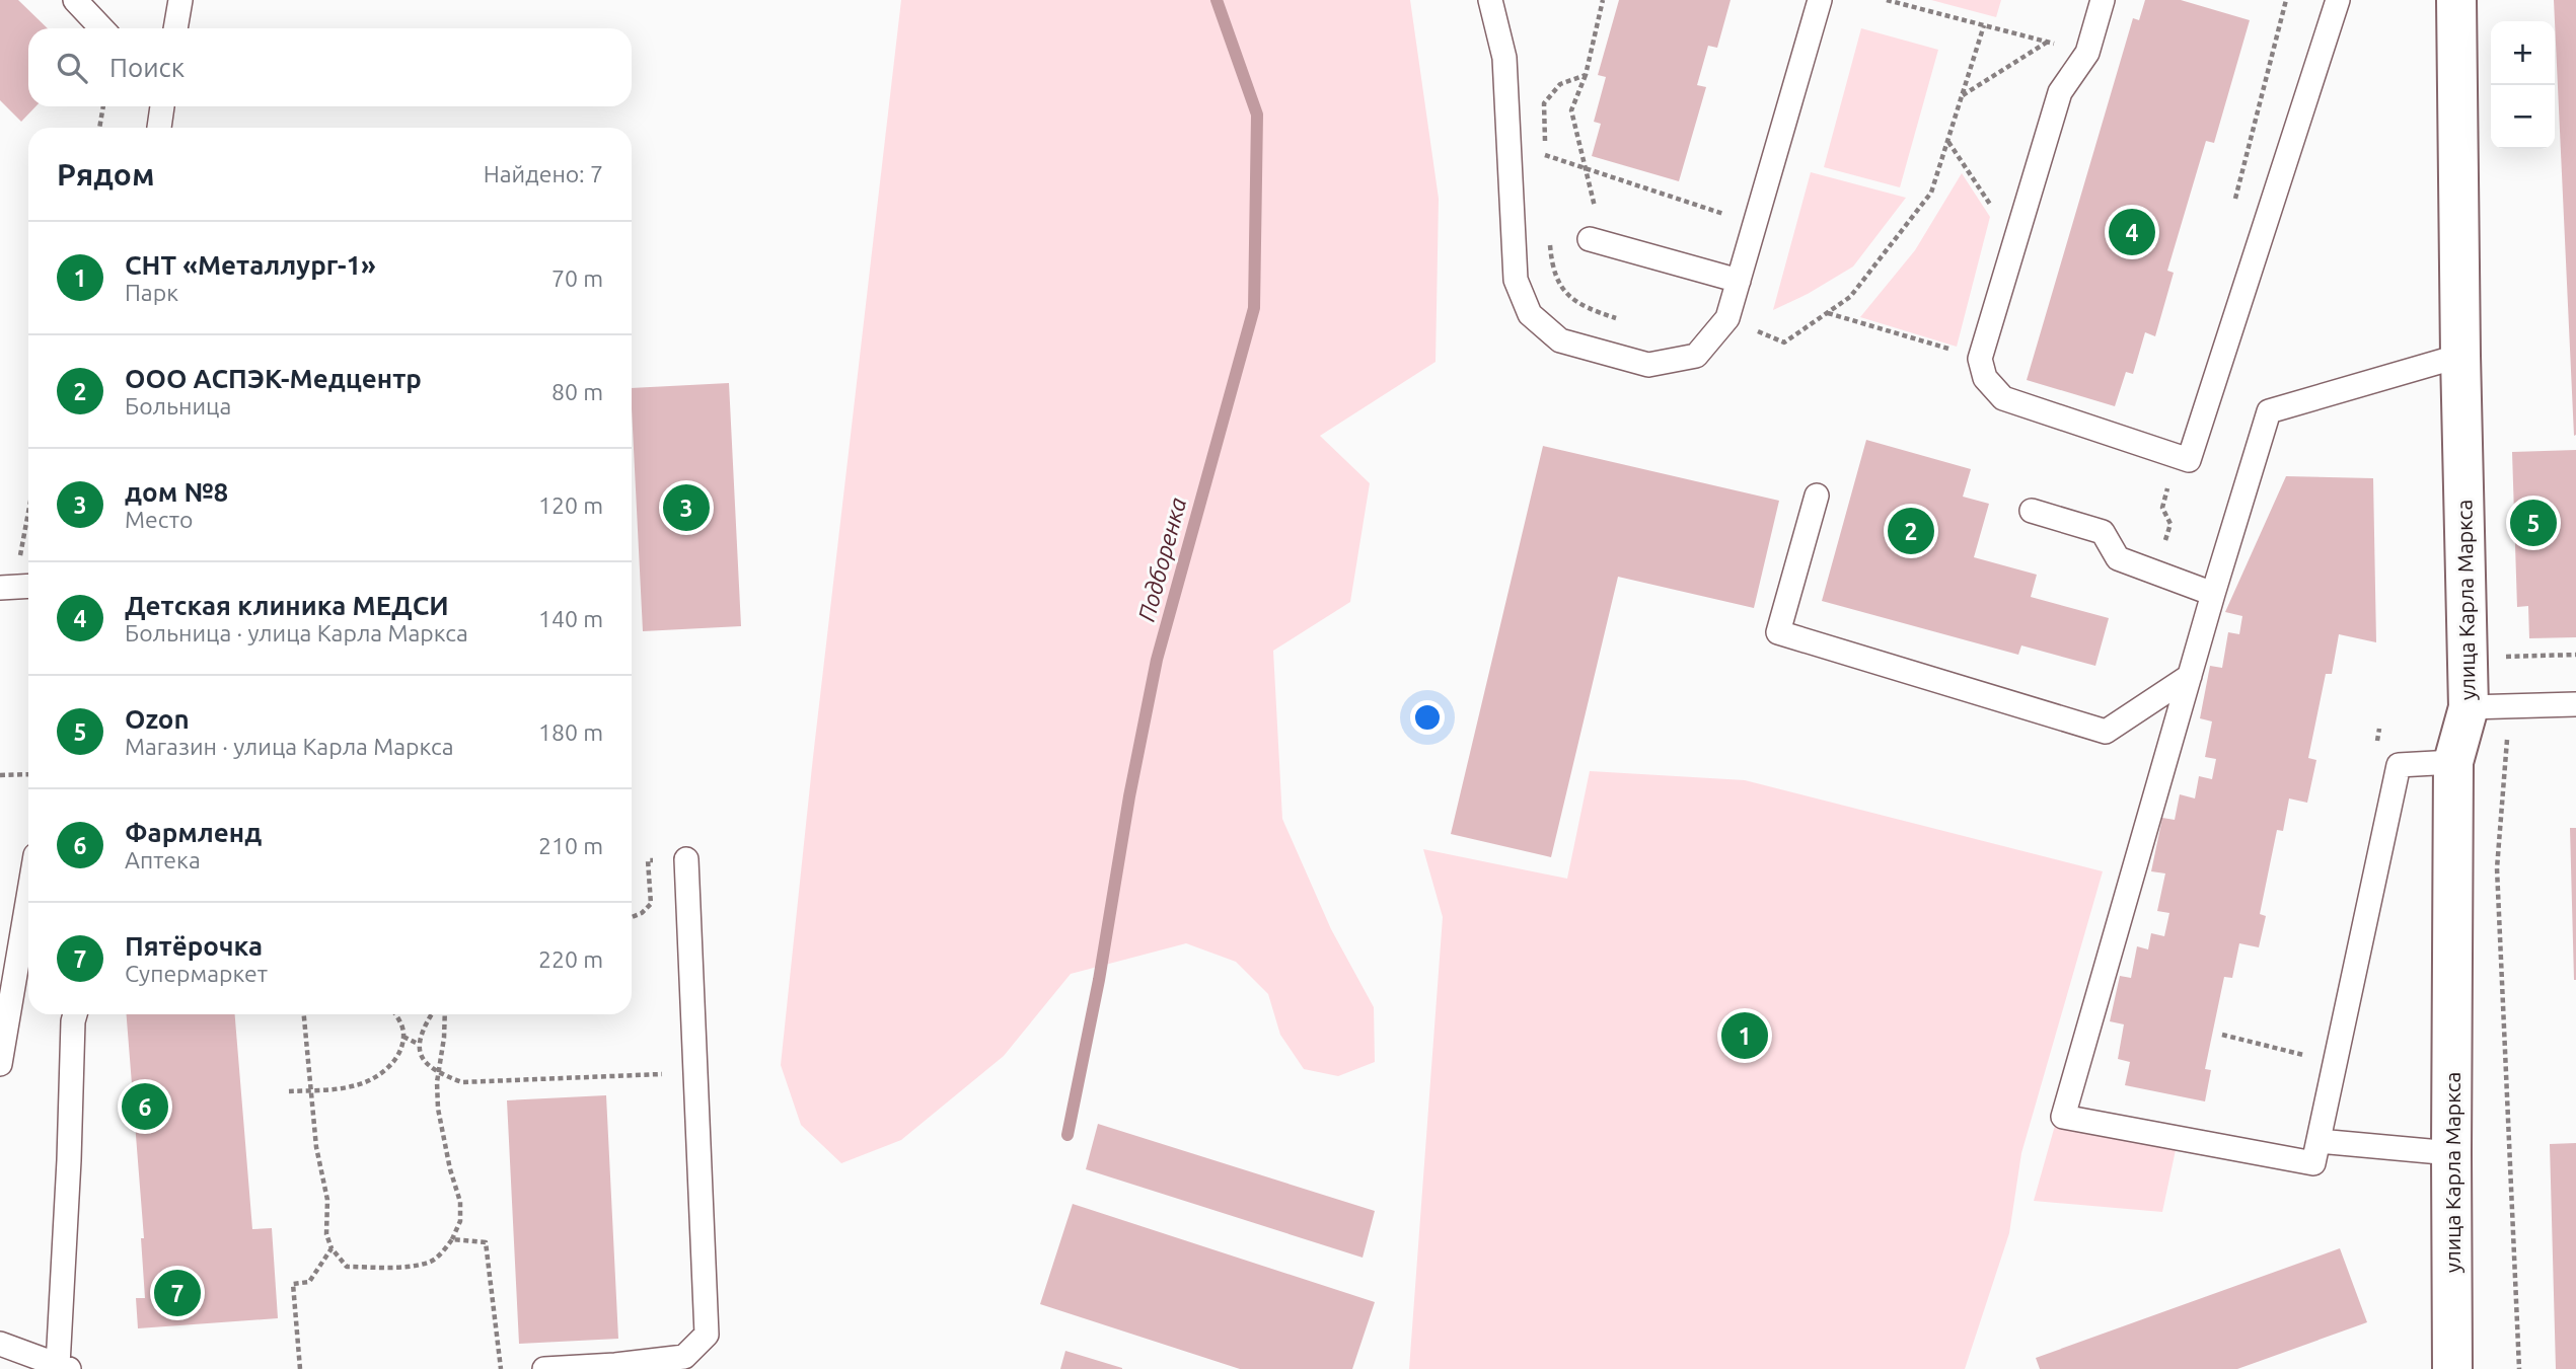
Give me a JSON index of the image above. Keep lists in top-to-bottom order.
{
  "streets": {
    "street": ["улица Карла Маркса"]
  },
  "water": ["Подборенка"],
  "page": {
    "map_buttons": ["+", "−"],
    "search": "Поиск",
    "heading": ["Рядом", "Найдено: 7"],
    "pins": [
      "4",
      "3",
      "5",
      "2",
      "1",
      "6",
      "7"
    ],
    "list": [
      {
        "mark": "1",
        "name": "СНТ «Металлург-1»",
        "note": "Парк",
        "value": "70 m"
      },
      {
        "mark": "2",
        "name": "ООО АСПЭК-Медцентр",
        "note": "Больница",
        "value": "80 m"
      },
      {
        "mark": "3",
        "name": "дом №8",
        "note": "Место",
        "value": "120 m"
      },
      {
        "mark": "4",
        "name": "Детская клиника МЕДСИ",
        "note": "Больница · улица Карла Маркса",
        "value": "140 m"
      },
      {
        "mark": "5",
        "name": "Ozon",
        "note": "Магазин · улица Карла Маркса",
        "value": "180 m"
      },
      {
        "mark": "6",
        "name": "Фармленд",
        "note": "Аптека",
        "value": "210 m"
      },
      {
        "mark": "7",
        "name": "Пятёрочка",
        "note": "Супермаркет",
        "value": "220 m"
      }
    ]
  }
}
